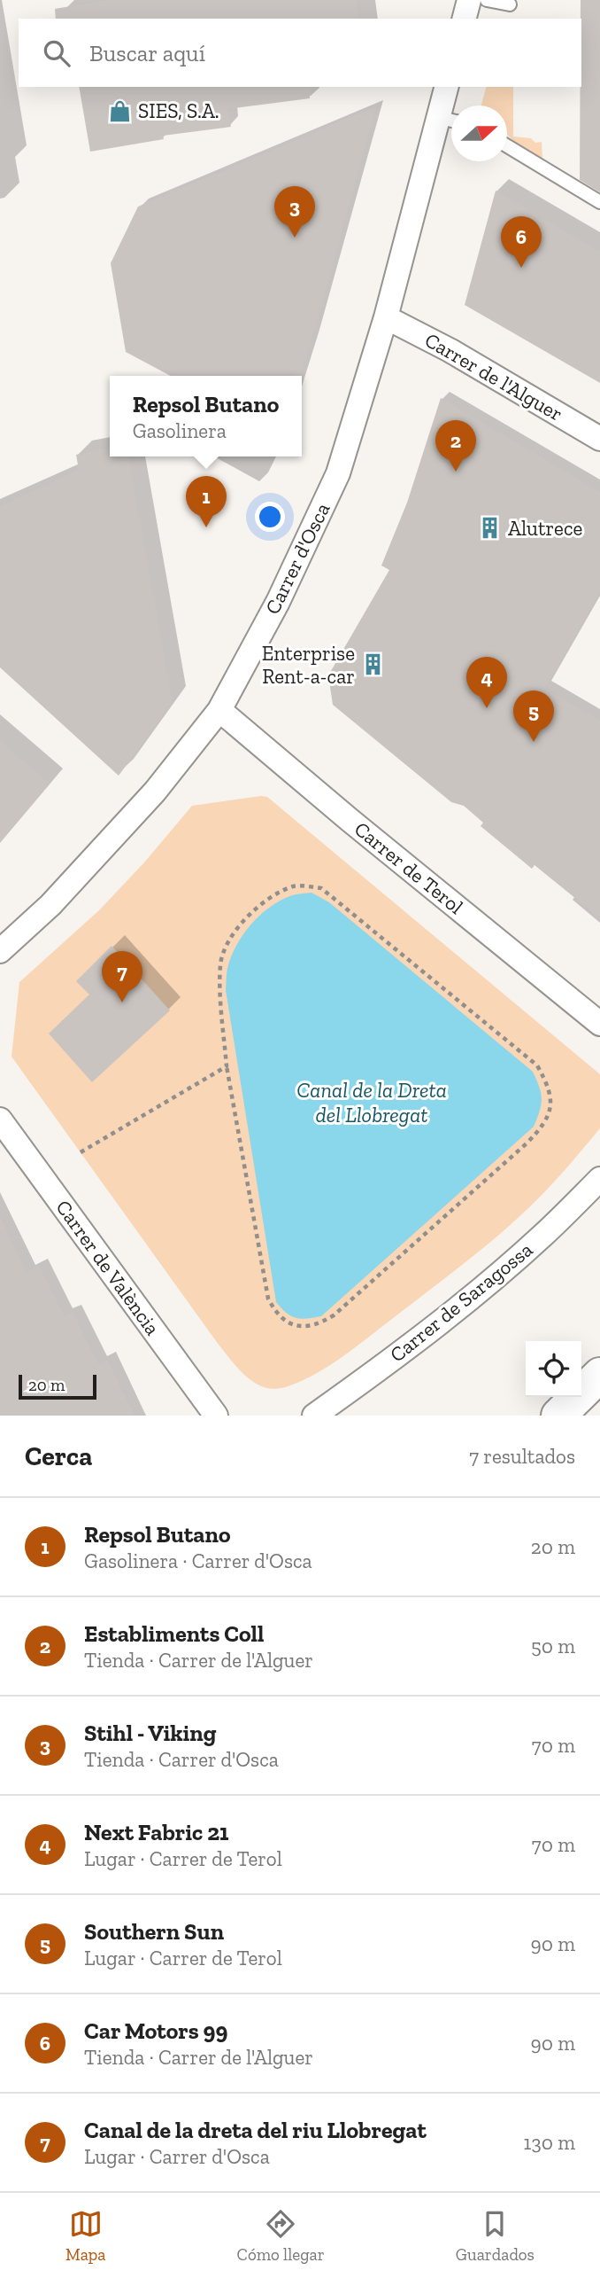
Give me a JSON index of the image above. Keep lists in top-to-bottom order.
{
  "streets": {
    "street": [
      "Carrer de l'Alguer",
      "Carrer d'Osca",
      "Carrer de Terol",
      "Carrer de València",
      "Carrer de Saragossa"
    ]
  },
  "crossings": [
    ["Carrer de l'Alguer", "Carrer d'Osca"],
    ["Carrer d'Osca", "Carrer de Terol"]
  ],
  "water": ["Canal de la Dreta del Llobregat"],
  "places": {
    "shop": ["SIES, S.A."],
    "building": ["Alutrece", "Enterprise Rent-a-car"]
  },
  "scale_bar": "20 m",
  "north": "right",
  "page": {
    "search": "Buscar aquí",
    "pins": [
      "3",
      "6",
      "2",
      "1",
      "4",
      "5",
      "7"
    ],
    "popup": ["Repsol Butano", "Gasolinera"],
    "scale": "20 m",
    "heading": ["Cerca", "7 resultados"],
    "list": [
      {
        "mark": "1",
        "name": "Repsol Butano",
        "note": "Gasolinera · Carrer d'Osca",
        "value": "20 m"
      },
      {
        "mark": "2",
        "name": "Establiments Coll",
        "note": "Tienda · Carrer de l'Alguer",
        "value": "50 m"
      },
      {
        "mark": "3",
        "name": "Stihl - Viking",
        "note": "Tienda · Carrer d'Osca",
        "value": "70 m"
      },
      {
        "mark": "4",
        "name": "Next Fabric 21",
        "note": "Lugar · Carrer de Terol",
        "value": "70 m"
      },
      {
        "mark": "5",
        "name": "Southern Sun",
        "note": "Lugar · Carrer de Terol",
        "value": "90 m"
      },
      {
        "mark": "6",
        "name": "Car Motors 99",
        "note": "Tienda · Carrer de l'Alguer",
        "value": "90 m"
      },
      {
        "mark": "7",
        "name": "Canal de la dreta del riu Llobregat",
        "note": "Lugar · Carrer d'Osca",
        "value": "130 m"
      }
    ],
    "nav": ["Mapa", "Cómo llegar", "Guardados"]
  }
}
